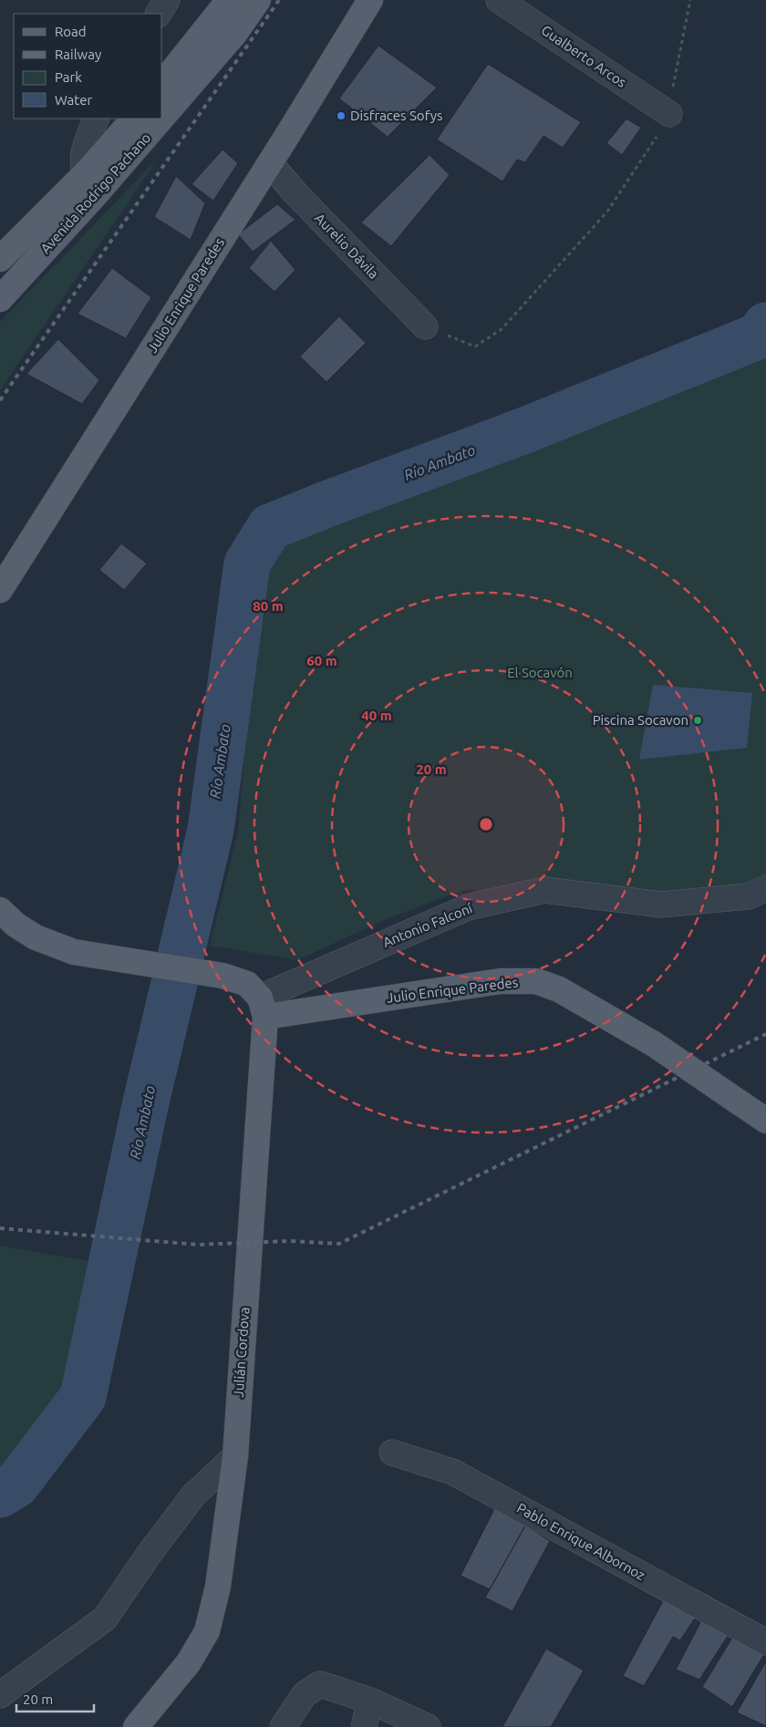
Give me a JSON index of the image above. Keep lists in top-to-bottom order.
{
  "streets": {
    "main road": ["Avenida Rodrigo Pachano", "Julio Enrique Paredes", "Julián Cordova"],
    "street": [
      "Gualberto Arcos",
      "Aurelio Dávila",
      "Antonio Falconí",
      "Pablo Enrique Albornoz"
    ]
  },
  "crossings": [
    ["Aurelio Dávila", "Julio Enrique Paredes"],
    ["Julio Enrique Paredes", "Antonio Falconí"],
    ["Julio Enrique Paredes", "Julián Cordova"],
    ["Antonio Falconí", "Julián Cordova"]
  ],
  "water": ["Río Ambato"],
  "parks": ["El Socavón"],
  "places": ["Disfraces Sofys", "Piscina Socavon"],
  "legend": [
    "Road",
    "Railway",
    "Park",
    "Water"
  ],
  "scale_bar": "20 m",
  "rings": [
    "80 m",
    "60 m",
    "40 m",
    "20 m"
  ]
}
